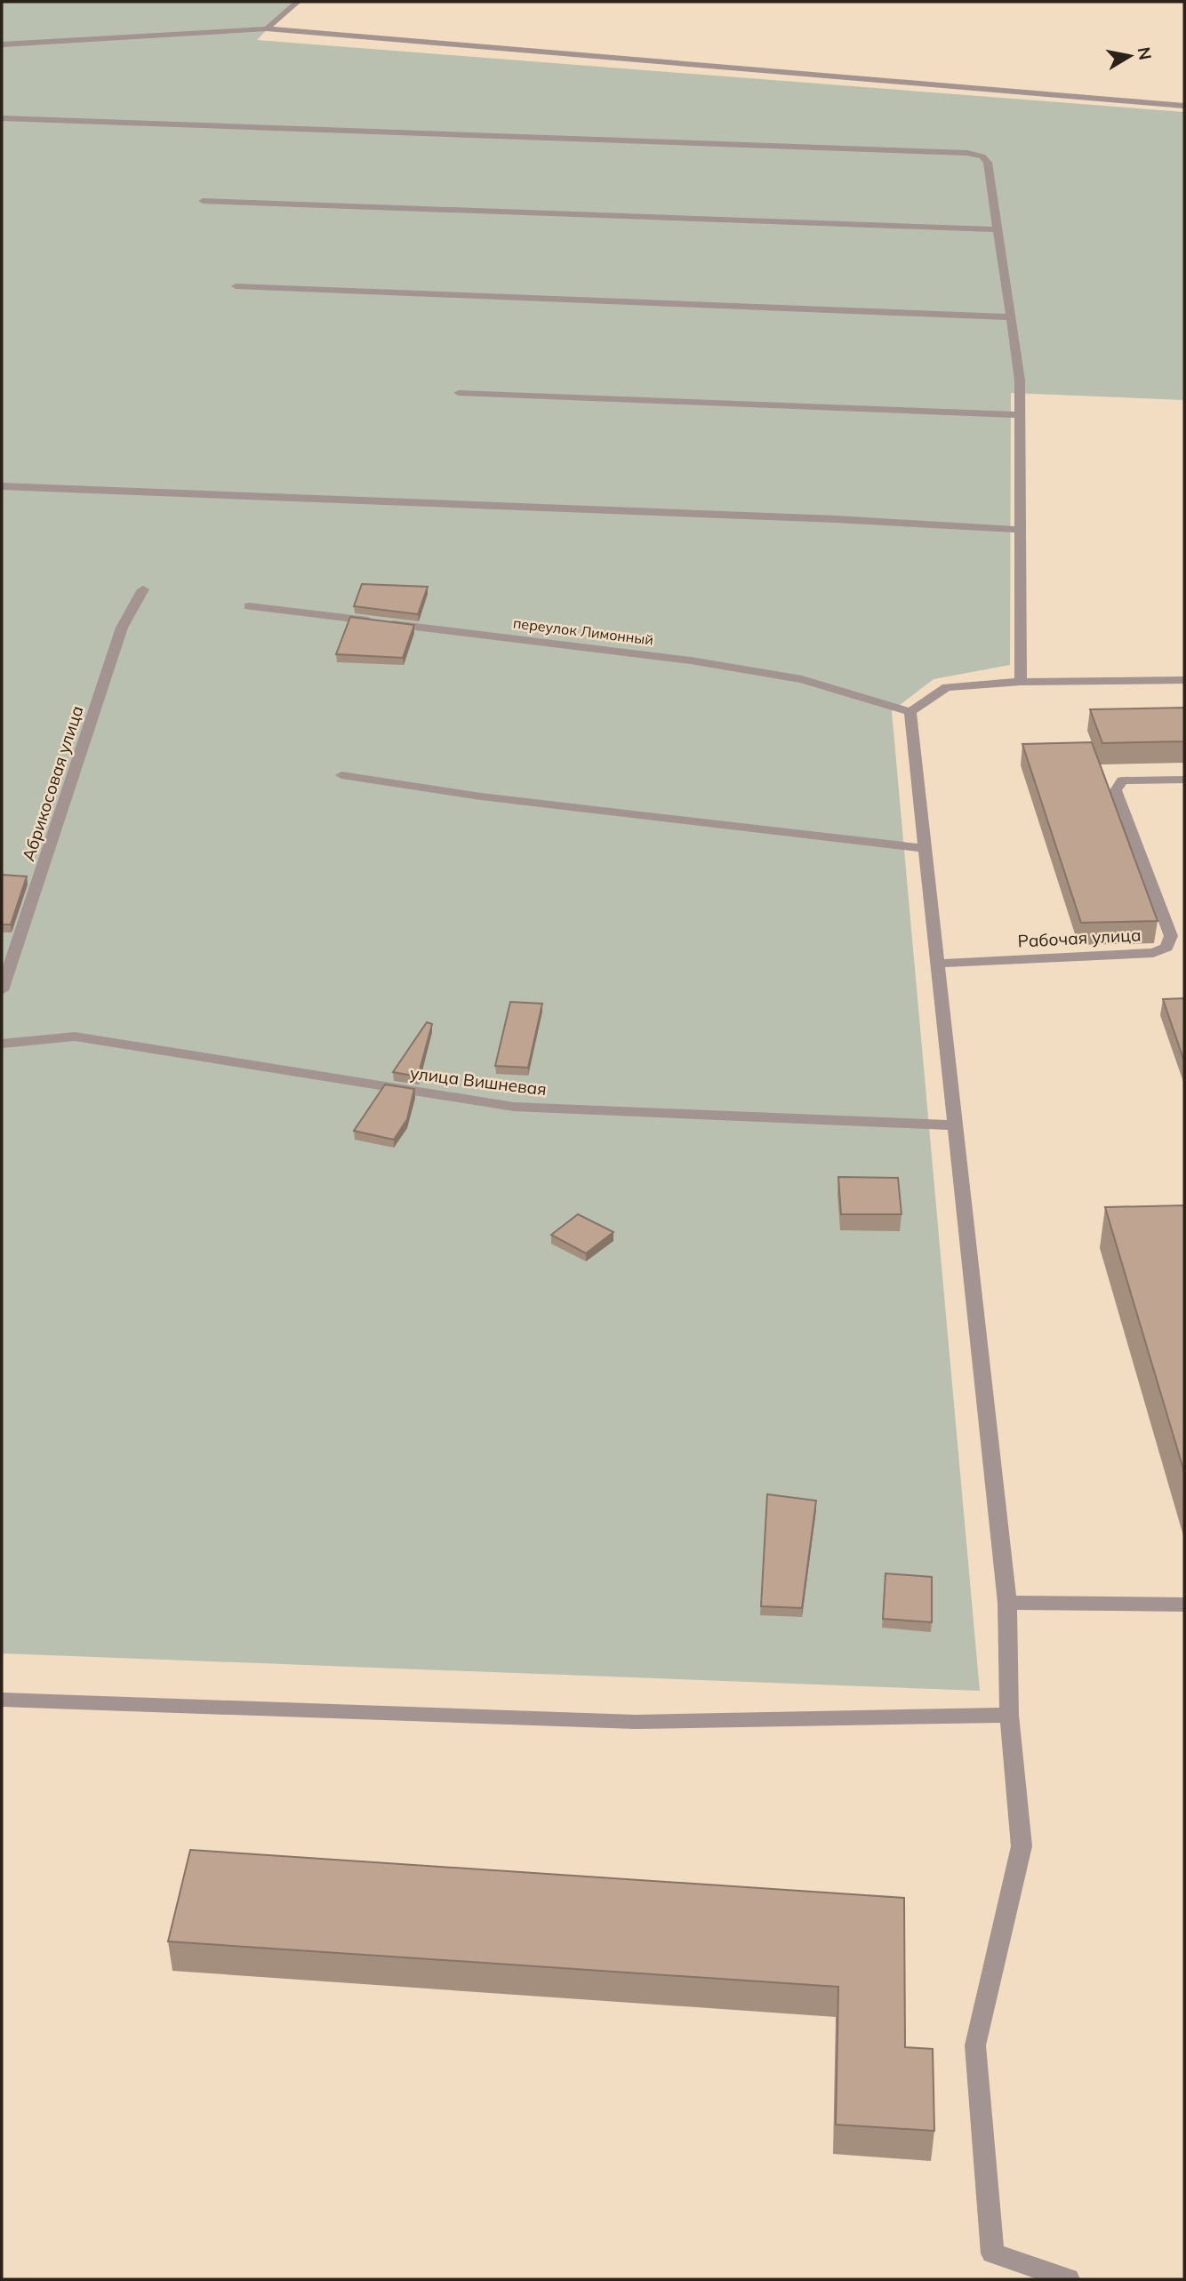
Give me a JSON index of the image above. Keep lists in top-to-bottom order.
{
  "streets": {
    "street": [
      "переулок Лимонный",
      "Абрикосовая улица",
      "Рабочая улица",
      "улица Вишневая"
    ]
  },
  "north": "right"
}
